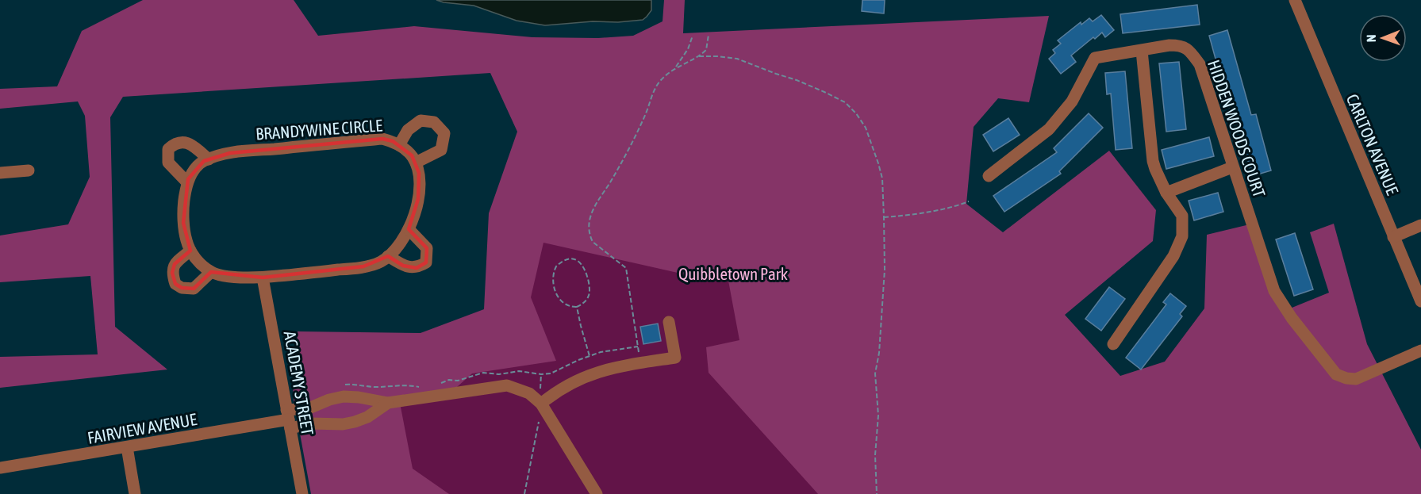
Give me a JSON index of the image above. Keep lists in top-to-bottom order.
{
  "streets": {
    "street": [
      "HIDDEN WOODS COURT",
      "BRANDYWINE CIRCLE",
      "CARLTON AVENUE",
      "ACADEMY STREET",
      "FAIRVIEW AVENUE"
    ]
  },
  "crossings": [
    ["ACADEMY STREET", "FAIRVIEW AVENUE"]
  ],
  "parks": ["Quibbletown Park"],
  "north": "left"
}
